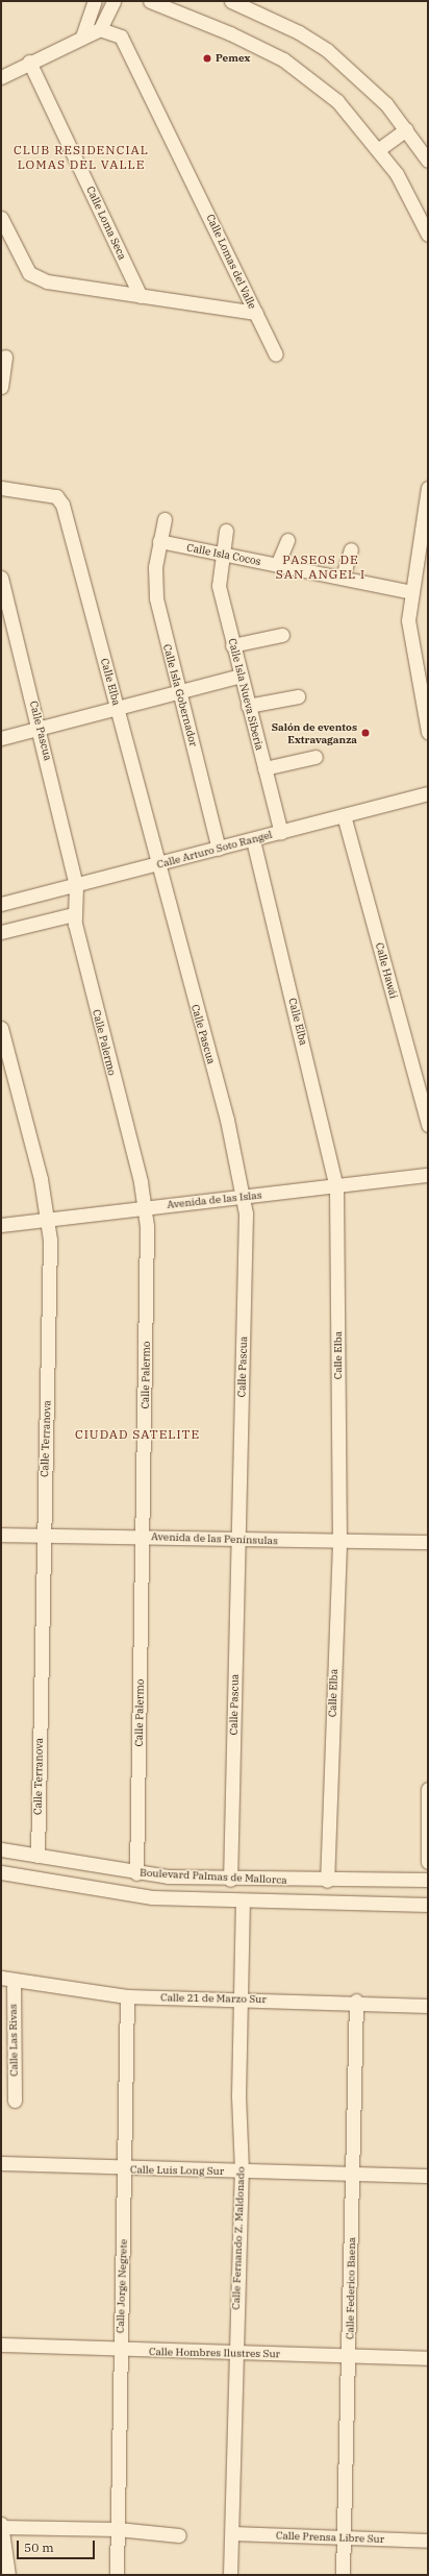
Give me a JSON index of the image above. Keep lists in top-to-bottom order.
{
  "streets": {
    "street": [
      "Calle Loma Seca",
      "Calle Lomas del Valle",
      "Calle Isla Cocos",
      "Calle Elba",
      "Calle Isla Nueva Siberia",
      "Calle Isla Gobernador",
      "Calle Pascua",
      "Calle Arturo Soto Rangel",
      "Calle Hawái",
      "Calle Palermo",
      "Avenida de las Islas",
      "Calle Terranova",
      "Avenida de las Penínsulas",
      "Boulevard Palmas de Mallorca",
      "Calle 21 de Marzo Sur",
      "Calle Las Rivas",
      "Calle Luis Long Sur",
      "Calle Fernando Z. Maldonado",
      "Calle Jorge Negrete",
      "Calle Federico Baena",
      "Calle Hombres Ilustres Sur",
      "Calle Prensa Libre Sur"
    ]
  },
  "crossings": [
    ["Calle Loma Seca", "Calle Lomas del Valle"],
    ["Calle Isla Cocos", "Calle Isla Nueva Siberia"],
    ["Calle Isla Cocos", "Calle Isla Gobernador"],
    ["Calle Elba", "Calle Pascua"],
    ["Calle Elba", "Calle Arturo Soto Rangel"],
    ["Calle Elba", "Avenida de las Islas"],
    ["Calle Elba", "Avenida de las Penínsulas"],
    ["Calle Elba", "Boulevard Palmas de Mallorca"],
    ["Calle Isla Nueva Siberia", "Calle Arturo Soto Rangel"],
    ["Calle Isla Gobernador", "Calle Arturo Soto Rangel"],
    ["Calle Pascua", "Calle Arturo Soto Rangel"],
    ["Calle Pascua", "Calle Palermo"],
    ["Calle Pascua", "Avenida de las Islas"],
    ["Calle Pascua", "Avenida de las Penínsulas"],
    ["Calle Pascua", "Boulevard Palmas de Mallorca"],
    ["Calle Arturo Soto Rangel", "Calle Hawái"],
    ["Calle Arturo Soto Rangel", "Calle Palermo"],
    ["Calle Palermo", "Avenida de las Islas"],
    ["Calle Palermo", "Avenida de las Penínsulas"],
    ["Calle Palermo", "Boulevard Palmas de Mallorca"],
    ["Avenida de las Islas", "Calle Terranova"],
    ["Calle Terranova", "Avenida de las Penínsulas"],
    ["Calle Terranova", "Boulevard Palmas de Mallorca"],
    ["Boulevard Palmas de Mallorca", "Calle Fernando Z. Maldonado"],
    ["Calle 21 de Marzo Sur", "Calle Las Rivas"],
    ["Calle 21 de Marzo Sur", "Calle Fernando Z. Maldonado"],
    ["Calle 21 de Marzo Sur", "Calle Jorge Negrete"],
    ["Calle 21 de Marzo Sur", "Calle Federico Baena"],
    ["Calle Luis Long Sur", "Calle Fernando Z. Maldonado"],
    ["Calle Luis Long Sur", "Calle Jorge Negrete"],
    ["Calle Luis Long Sur", "Calle Federico Baena"],
    ["Calle Fernando Z. Maldonado", "Calle Hombres Ilustres Sur"],
    ["Calle Fernando Z. Maldonado", "Calle Prensa Libre Sur"],
    ["Calle Jorge Negrete", "Calle Hombres Ilustres Sur"],
    ["Calle Federico Baena", "Calle Hombres Ilustres Sur"],
    ["Calle Federico Baena", "Calle Prensa Libre Sur"]
  ],
  "districts": ["CLUB RESIDENCIAL LOMAS DEL VALLE", "PASEOS DE SAN ANGEL I", "CIUDAD SATELITE"],
  "places": ["Pemex", "Salón de eventos Extravaganza"],
  "scale_bar": "50 m"
}
